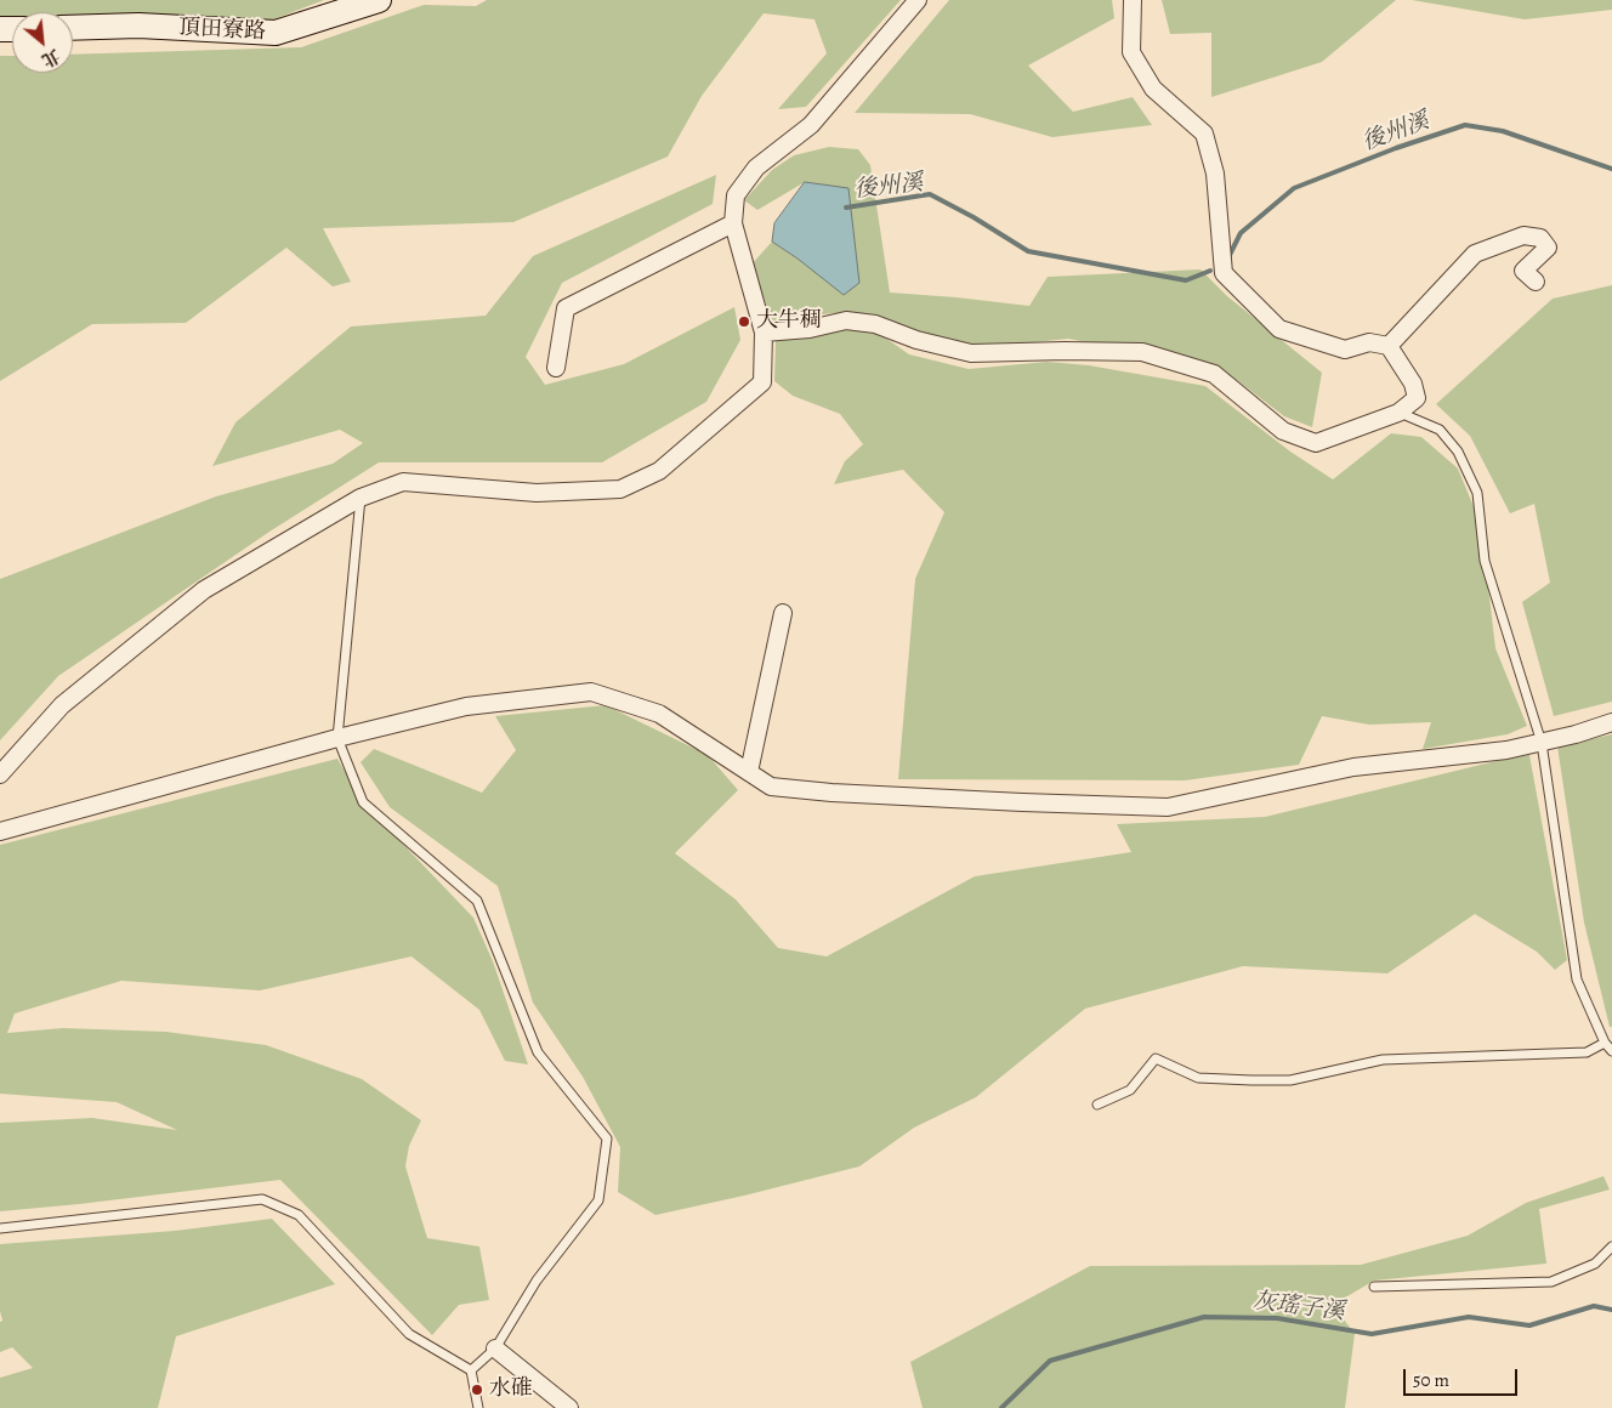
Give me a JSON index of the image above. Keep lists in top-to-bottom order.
{
  "streets": {
    "street": ["頂田寮路"]
  },
  "water": ["後州溪", "灰瑤子溪"],
  "places": ["大牛稠", "水碓"],
  "scale_bar": "50 m",
  "north": "bottom right"
}
